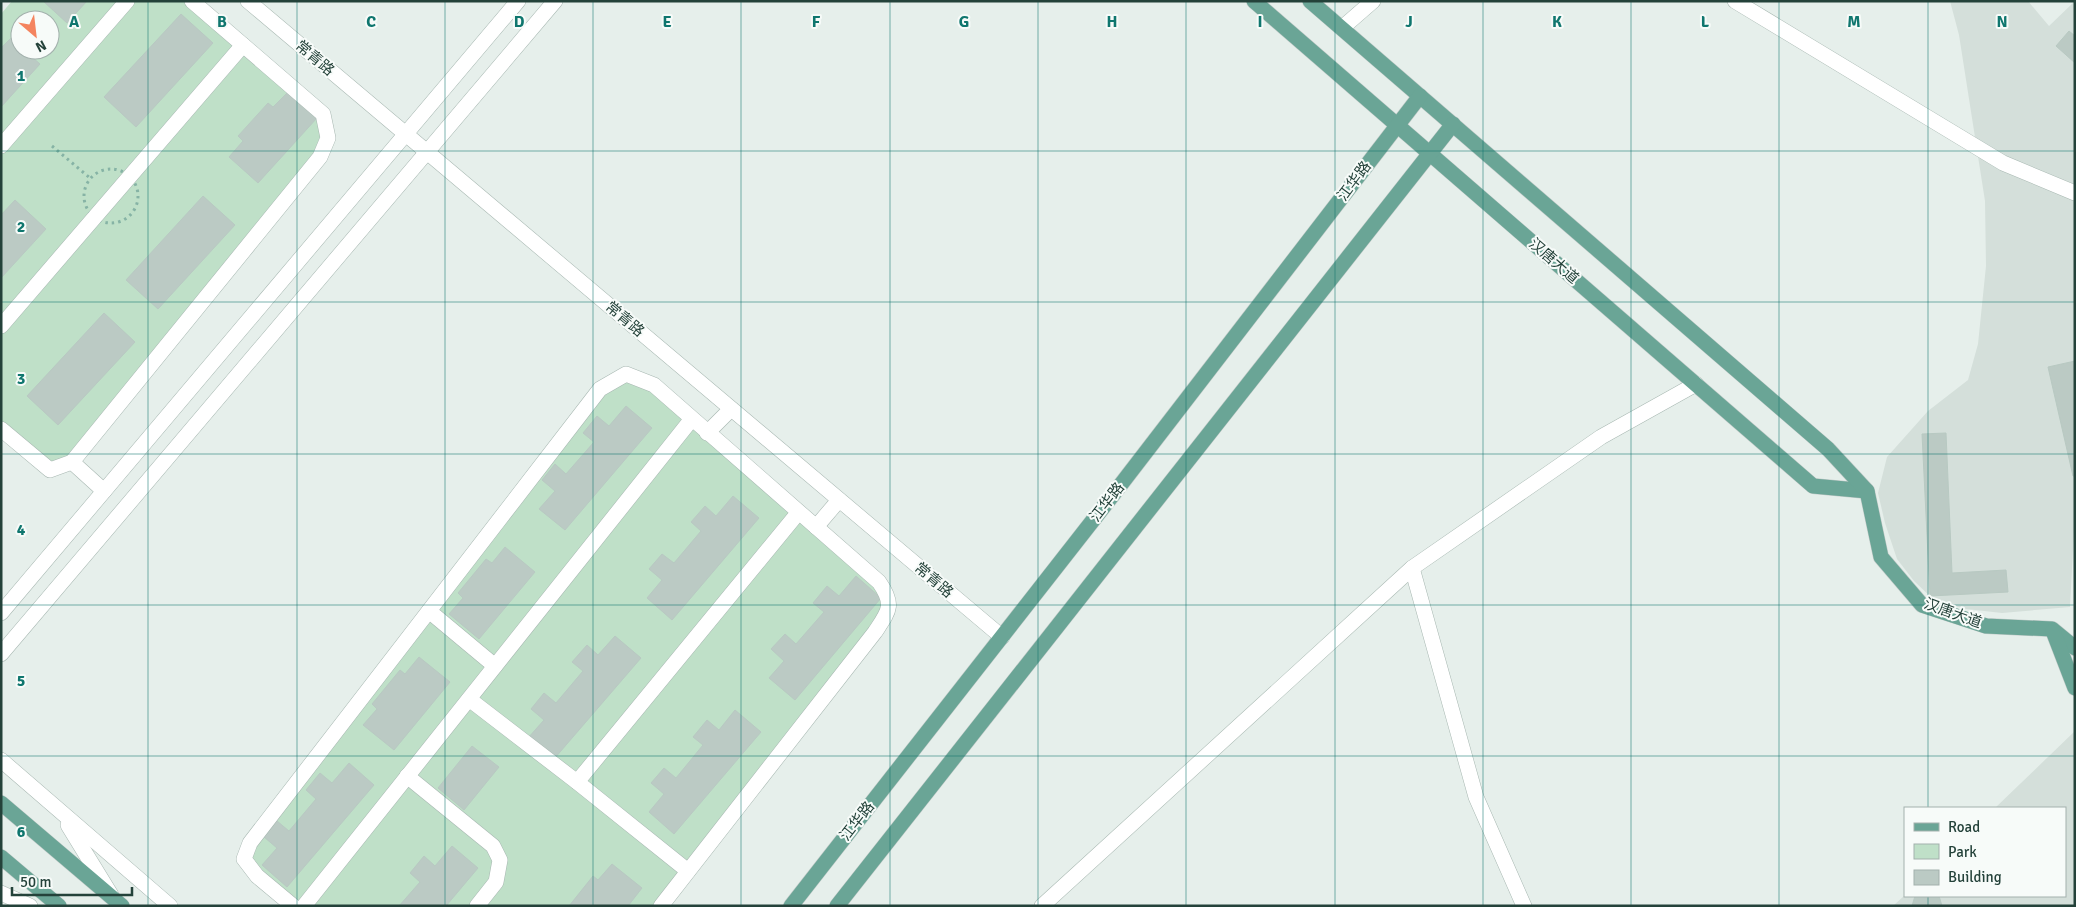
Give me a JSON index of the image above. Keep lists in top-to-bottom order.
{
  "streets": {
    "main road": ["江华路", "汉唐大道"],
    "street": ["常青路"]
  },
  "crossings": [
    ["常青路", "江华路"],
    ["江华路", "汉唐大道"]
  ],
  "legend": ["Road", "Park", "Building"],
  "scale_bar": "50 m",
  "north": "bottom right",
  "grid": {
    "columns": [
      "A",
      "B",
      "C",
      "D",
      "E",
      "F",
      "G",
      "H",
      "I",
      "J",
      "K",
      "L",
      "M",
      "N"
    ],
    "rows": [
      "1",
      "2",
      "3",
      "4",
      "5",
      "6"
    ]
  }
}
